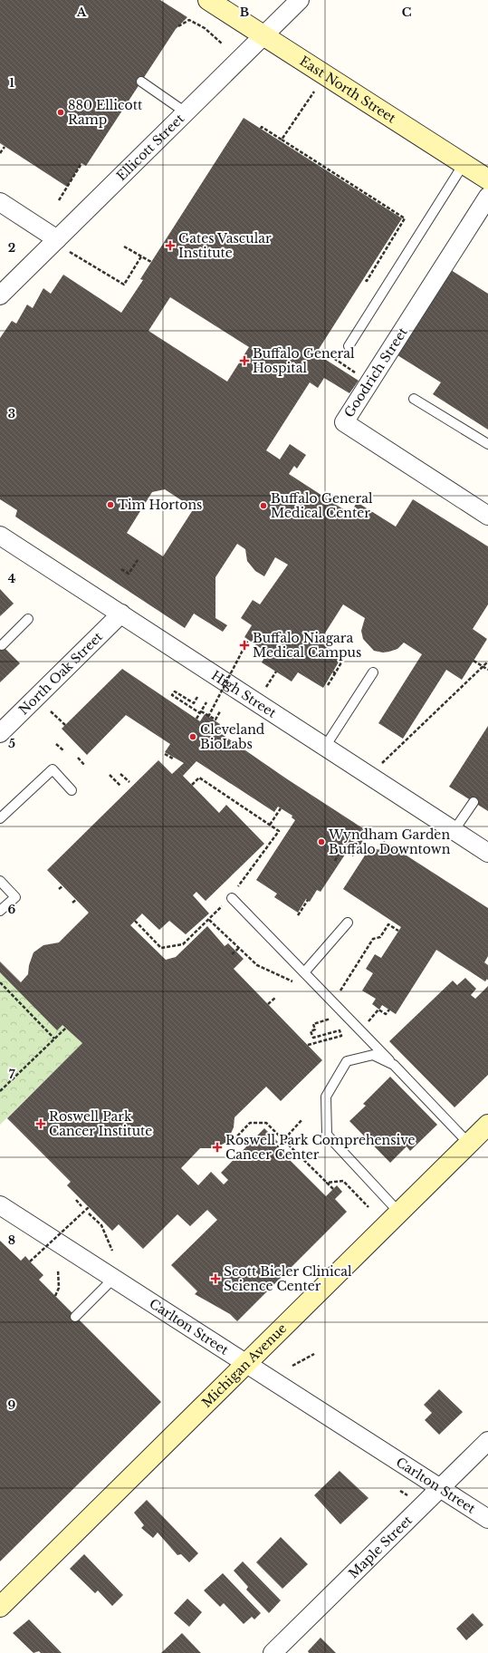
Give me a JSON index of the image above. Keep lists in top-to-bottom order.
{
  "streets": {
    "street": [
      "East North Street",
      "Ellicott Street",
      "Goodrich Street",
      "North Oak Street",
      "High Street",
      "Carlton Street",
      "Michigan Avenue",
      "Maple Street"
    ]
  },
  "crossings": [
    ["East North Street", "Ellicott Street"],
    ["North Oak Street", "High Street"],
    ["Carlton Street", "Michigan Avenue"],
    ["Carlton Street", "Maple Street"]
  ],
  "places": {
    "other": [
      "880 Ellicott Ramp",
      "Tim Hortons",
      "Buffalo General Medical Center",
      "Cleveland BioLabs",
      "Wyndham Garden Buffalo Downtown"
    ],
    "health": [
      "Gates Vascular Institute",
      "Buffalo General Hospital",
      "Buffalo Niagara Medical Campus",
      "Roswell Park Cancer Institute",
      "Roswell Park Comprehensive Cancer Center",
      "Scott Bieler Clinical Science Center"
    ]
  },
  "grid": {
    "columns": ["A", "B", "C"],
    "rows": [
      "1",
      "2",
      "3",
      "4",
      "5",
      "6",
      "7",
      "8",
      "9"
    ]
  }
}
